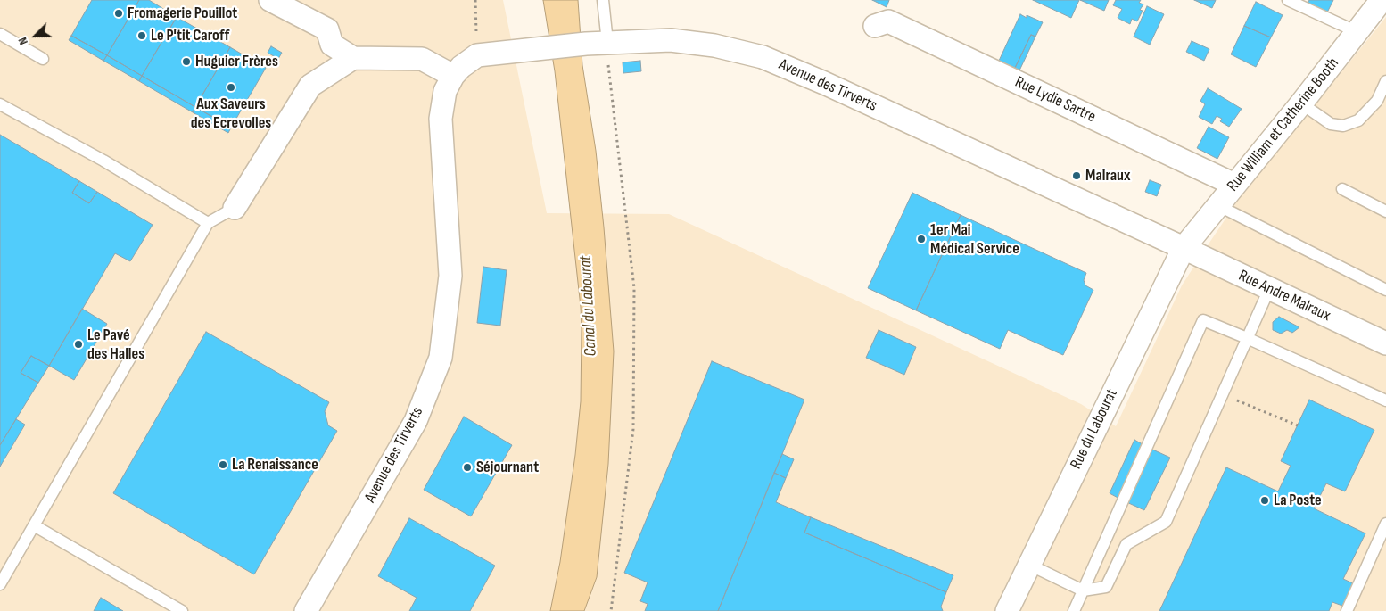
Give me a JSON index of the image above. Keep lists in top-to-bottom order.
{
  "streets": {
    "street": [
      "Avenue des Tirverts",
      "Rue Lydie Sartre",
      "Rue William et Catherine Booth",
      "Rue Andre Malraux",
      "Rue du Labourat"
    ]
  },
  "crossings": [
    ["Avenue des Tirverts", "Rue William et Catherine Booth"],
    ["Avenue des Tirverts", "Rue Andre Malraux"],
    ["Avenue des Tirverts", "Rue du Labourat"],
    ["Rue Lydie Sartre", "Rue William et Catherine Booth"],
    ["Rue William et Catherine Booth", "Rue Andre Malraux"],
    ["Rue William et Catherine Booth", "Rue du Labourat"],
    ["Rue Andre Malraux", "Rue du Labourat"]
  ],
  "water": ["Canal du Labourat"],
  "places": [
    "Fromagerie Pouillot",
    "Le P'tit Caroff",
    "Huguier Frères",
    "Aux Saveurs des Ecrevolles",
    "Malraux",
    "1er Mai Médical Service",
    "Le Pavé des Halles",
    "La Renaissance",
    "Séjournant",
    "La Poste"
  ],
  "north": "bottom left"
}
